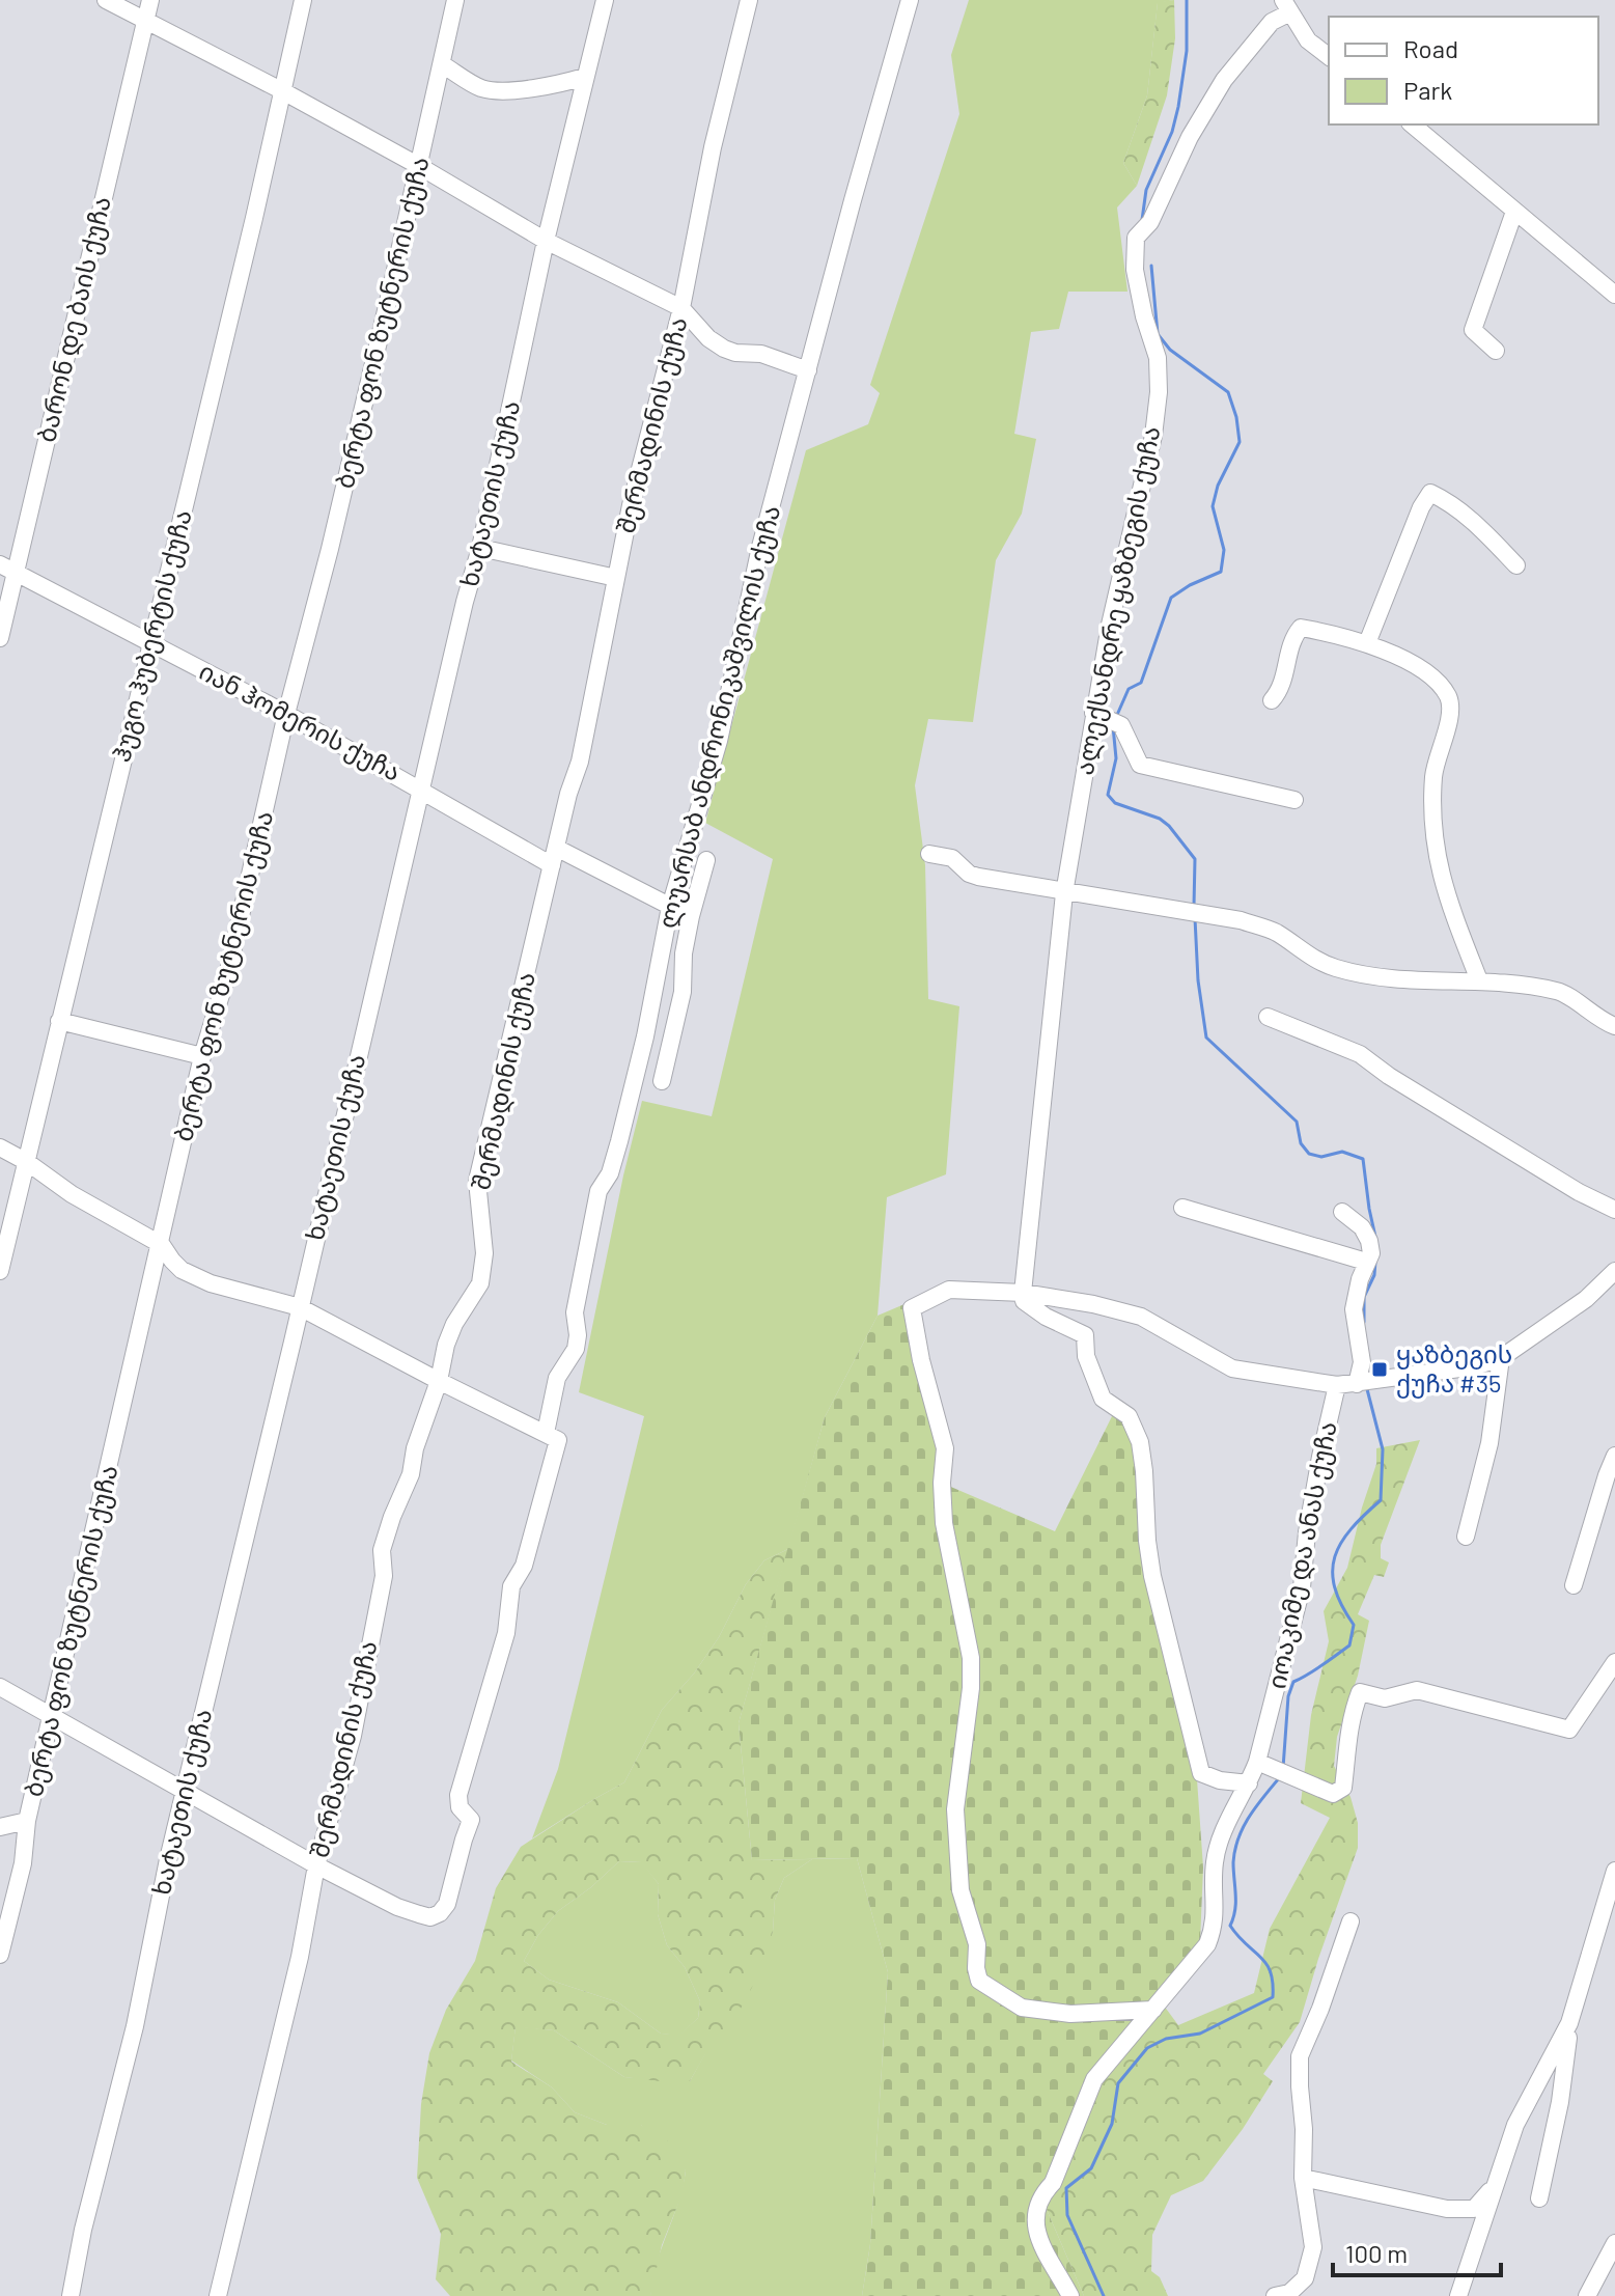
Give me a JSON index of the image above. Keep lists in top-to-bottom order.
{
  "streets": {
    "street": [
      "ბარონ დე ბაის ქუჩა",
      "ბერტა ფონ ზუტნერის ქუჩა",
      "შერმადინის ქუჩა",
      "ხატაეთის ქუჩა",
      "ალექსანდრე ყაზბეგის ქუჩა",
      "ჰუგო ჰუბერტის ქუჩა",
      "ლუარსაბ ანდრონიკაშვილის ქუჩა",
      "იან ჰომერის ქუჩა",
      "იოაკიმე და ანას ქუჩა"
    ]
  },
  "crossings": [
    ["ბარონ დე ბაის ქუჩა", "იან ჰომერის ქუჩა"],
    ["ბერტა ფონ ზუტნერის ქუჩა", "იან ჰომერის ქუჩა"],
    ["შერმადინის ქუჩა", "ლუარსაბ ანდრონიკაშვილის ქუჩა"],
    ["შერმადინის ქუჩა", "იან ჰომერის ქუჩა"],
    ["ხატაეთის ქუჩა", "იან ჰომერის ქუჩა"],
    ["ჰუგო ჰუბერტის ქუჩა", "იან ჰომერის ქუჩა"]
  ],
  "places": {
    "transit": ["ყაზბეგის ქუჩა #35"]
  },
  "legend": ["Road", "Park"],
  "scale_bar": "100 m"
}
